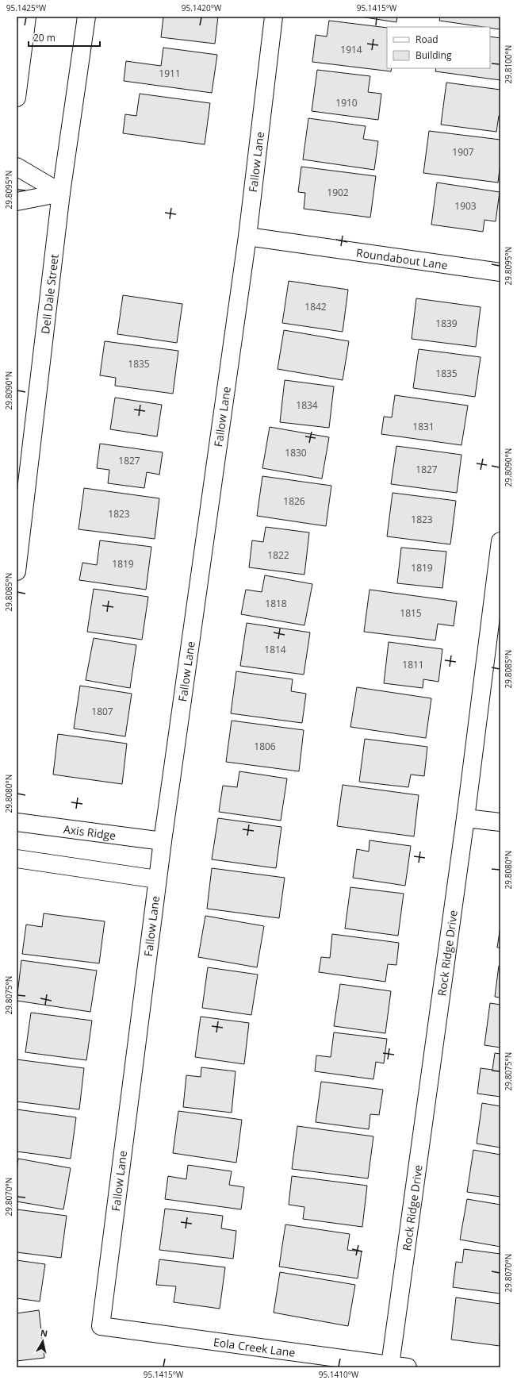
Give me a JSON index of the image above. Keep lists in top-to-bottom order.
{
  "streets": {
    "street": [
      "Fallow Lane",
      "Roundabout Lane",
      "Dell Dale Street",
      "Axis Ridge",
      "Rock Ridge Drive",
      "Eola Creek Lane"
    ]
  },
  "crossings": [
    ["Fallow Lane", "Roundabout Lane"],
    ["Fallow Lane", "Axis Ridge"],
    ["Fallow Lane", "Eola Creek Lane"],
    ["Rock Ridge Drive", "Eola Creek Lane"]
  ],
  "house_numbers": [
    "1914",
    "1911",
    "1910",
    "1907",
    "1902",
    "1903",
    "1842",
    "1839",
    "1835",
    "1835",
    "1834",
    "1831",
    "1830",
    "1827",
    "1827",
    "1826",
    "1823",
    "1823",
    "1822",
    "1819",
    "1819",
    "1818",
    "1815",
    "1814",
    "1811",
    "1807",
    "1806"
  ],
  "legend": ["Road", "Building"],
  "scale_bar": "20 m",
  "north": "top",
  "coordinates": [
    "95.1425°W",
    "95.1420°W",
    "95.1415°W",
    "29.8100°N",
    "29.8095°N",
    "29.8090°N",
    "29.8085°N",
    "29.8080°N",
    "29.8075°N",
    "29.8070°N",
    "95.1410°W"
  ]
}
